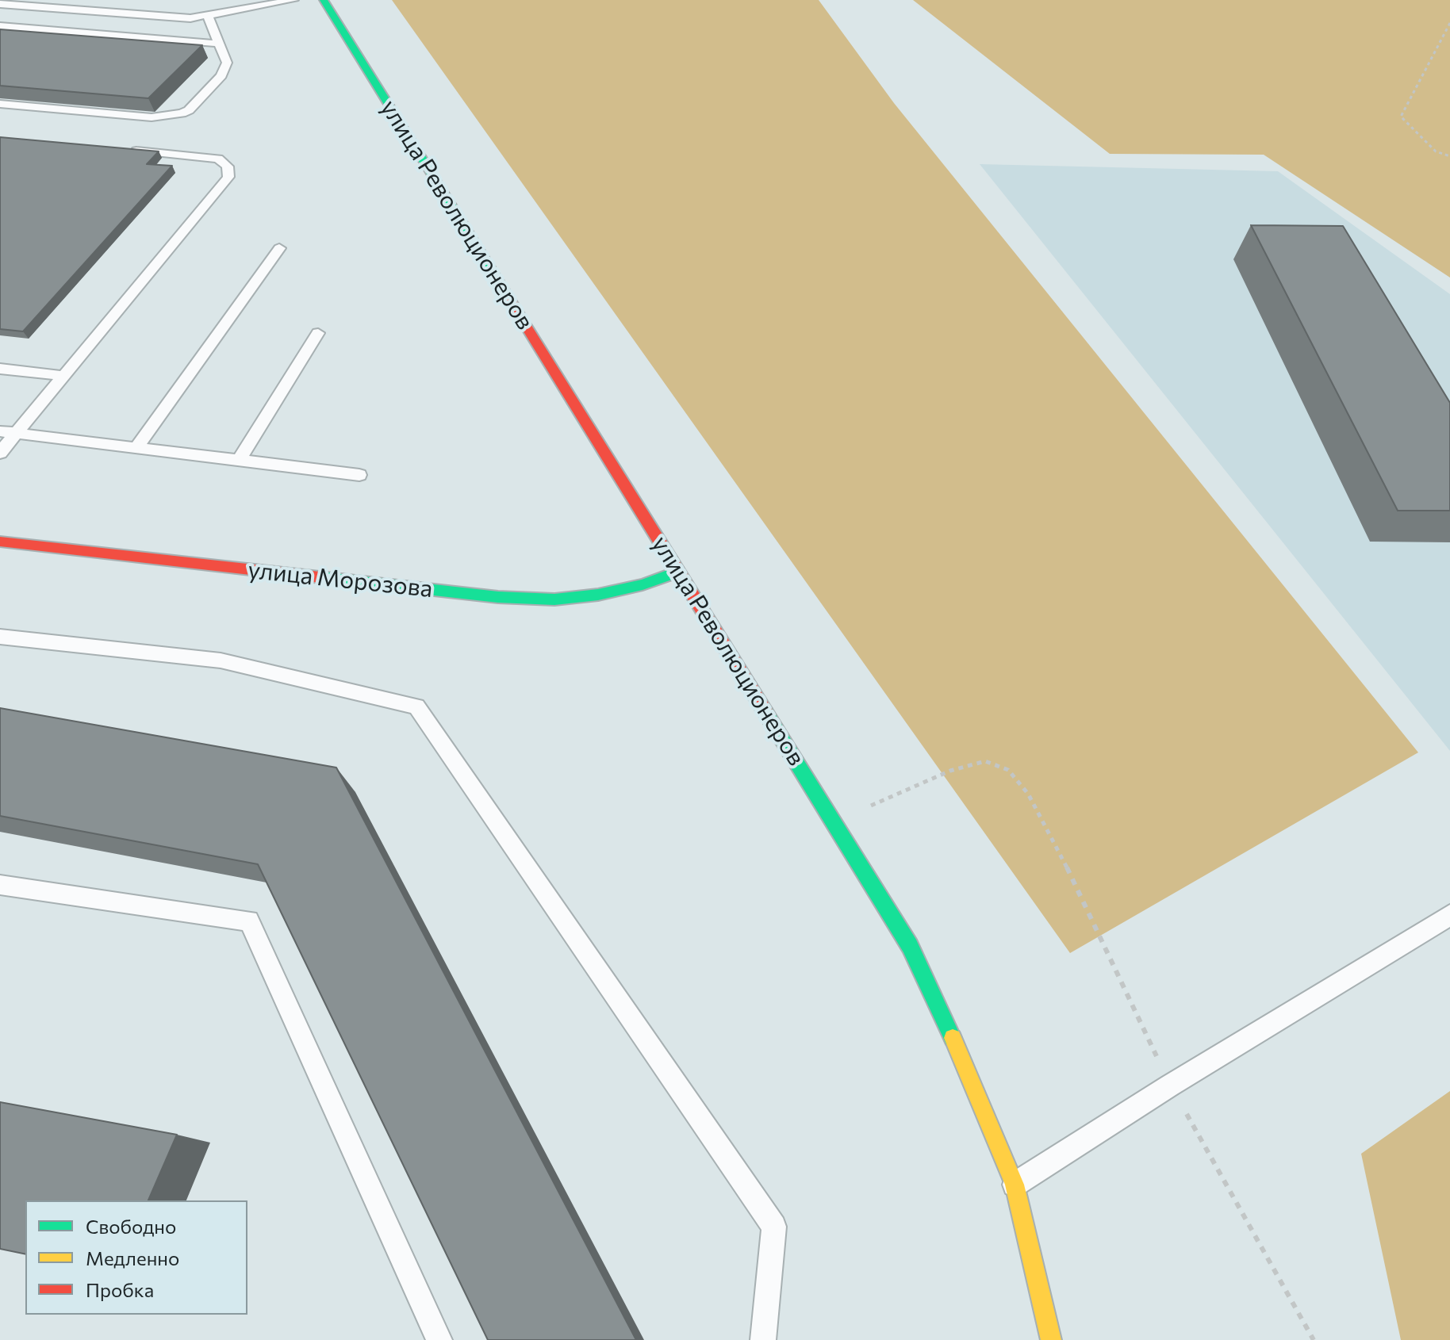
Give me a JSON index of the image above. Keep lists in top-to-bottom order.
{
  "streets": {
    "main road": ["улица Революционеров", "улица Морозова"]
  },
  "crossings": [
    ["улица Революционеров", "улица Морозова"]
  ],
  "legend": ["Свободно", "Медленно", "Пробка"]
}
